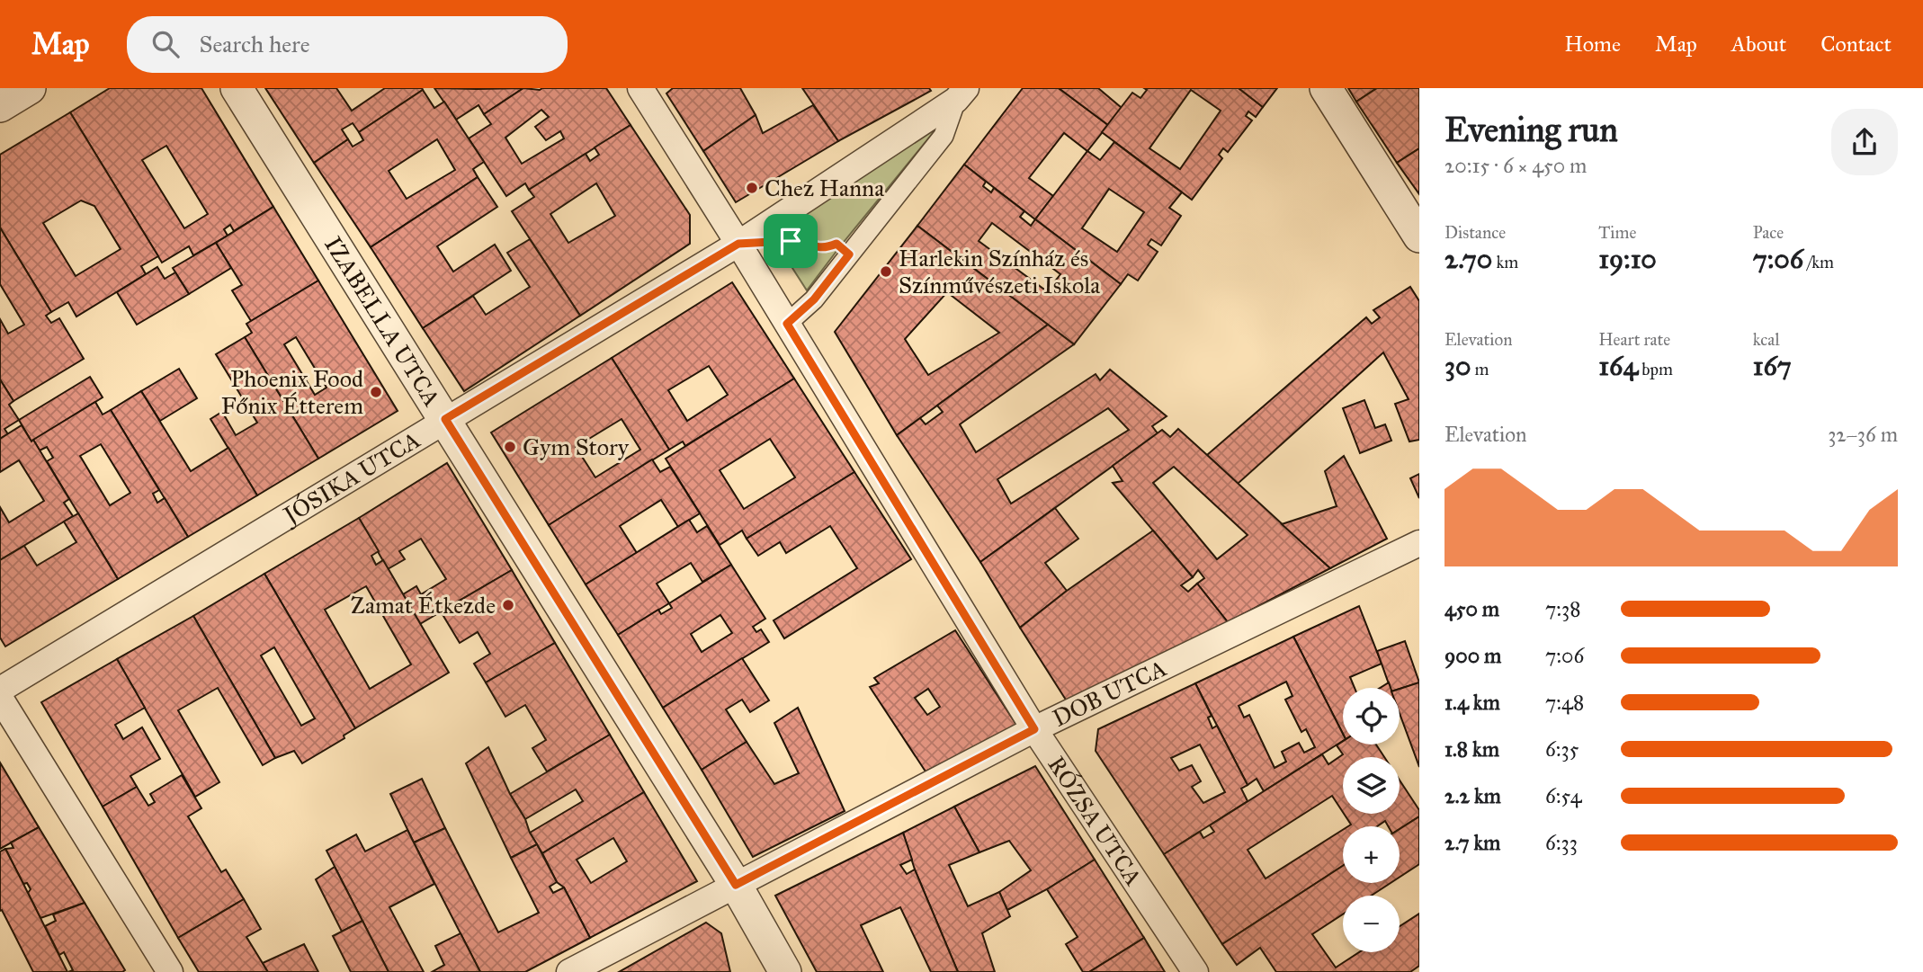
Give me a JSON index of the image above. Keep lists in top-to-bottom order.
{
  "streets": {
    "street": [
      "IZABELLA UTCA",
      "JÓSIKA UTCA",
      "DOB UTCA",
      "RÓZSA UTCA"
    ]
  },
  "crossings": [
    ["IZABELLA UTCA", "JÓSIKA UTCA"],
    ["IZABELLA UTCA", "DOB UTCA"],
    ["JÓSIKA UTCA", "RÓZSA UTCA"],
    ["DOB UTCA", "RÓZSA UTCA"]
  ],
  "places": [
    "Chez Hanna",
    "Harlekin Színház és Színművészeti Iskola",
    "Phoenix Food Főnix Étterem",
    "Gym Story",
    "Zamat Étkezde"
  ],
  "page": {
    "header": "Map",
    "search": "Search here",
    "nav": [
      "Home",
      "Map",
      "About",
      "Contact"
    ],
    "heading": ["Evening run", "20:15 · 6 × 450 m"],
    "stats": [
      ["Distance", "2.70 km"],
      ["Time", "19:10"],
      ["Pace", "7:06 /km"],
      ["Elevation", "30 m"],
      ["Heart rate", "164 bpm"],
      ["kcal", "167"]
    ],
    "chart": ["Elevation", "32–36 m"],
    "list": [
      {
        "name": "450 m",
        "note": "7:38"
      },
      {
        "name": "900 m",
        "note": "7:06"
      },
      {
        "name": "1.4 km",
        "note": "7:48"
      },
      {
        "name": "1.8 km",
        "note": "6:35"
      },
      {
        "name": "2.2 km",
        "note": "6:54"
      },
      {
        "name": "2.7 km",
        "note": "6:33"
      }
    ],
    "map_buttons": ["+", "−"]
  }
}
